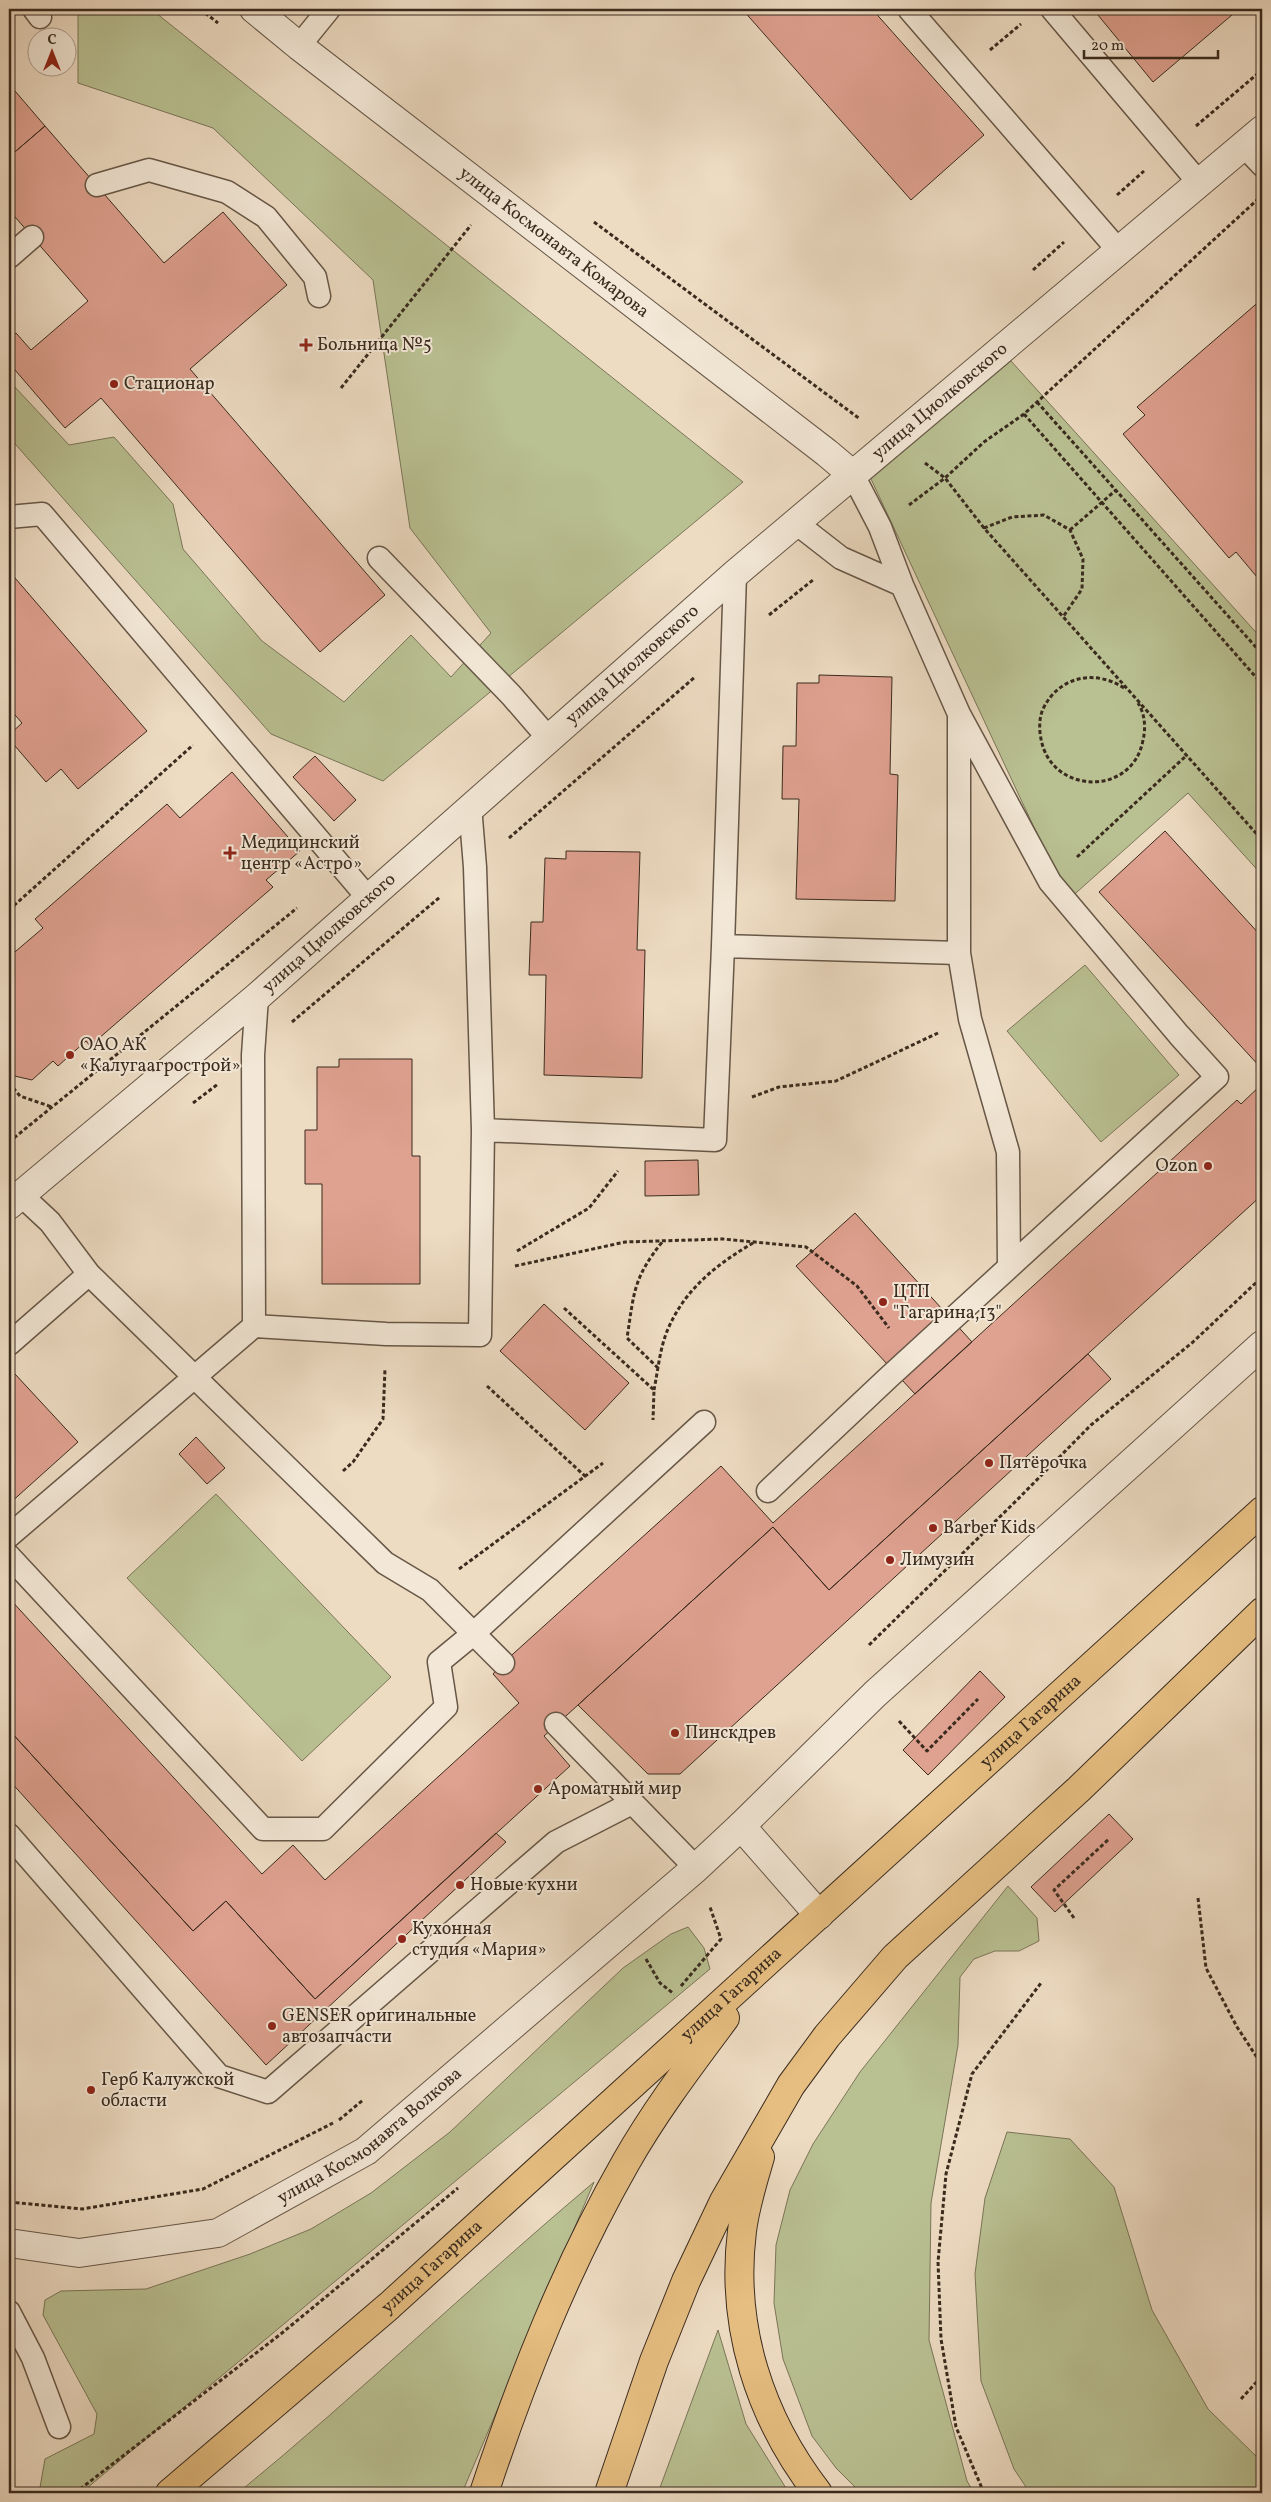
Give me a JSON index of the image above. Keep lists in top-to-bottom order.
{
  "streets": {
    "main road": ["улица Гагарина"],
    "street": ["улица Космонавта Комарова", "улица Циолковского", "улица Космонавта Волкова"]
  },
  "crossings": [
    ["улица Космонавта Комарова", "улица Циолковского"]
  ],
  "places": {
    "health": ["Больница №5", "Медицинский центр «Астро»"],
    "other": [
      "Стационар",
      "ОАО АК «Калугаагрострой»",
      "Ozon",
      "ЦТП \"Гагарина,13\"",
      "Пятёрочка",
      "Barber Kids",
      "Лимузин",
      "Пинскдрев",
      "Ароматный мир",
      "Новые кухни",
      "Кухонная студия «Мария»",
      "GENSER оригинальные автозапчасти",
      "Герб Калужской области"
    ]
  },
  "scale_bar": "20 m",
  "north": "top"
}
